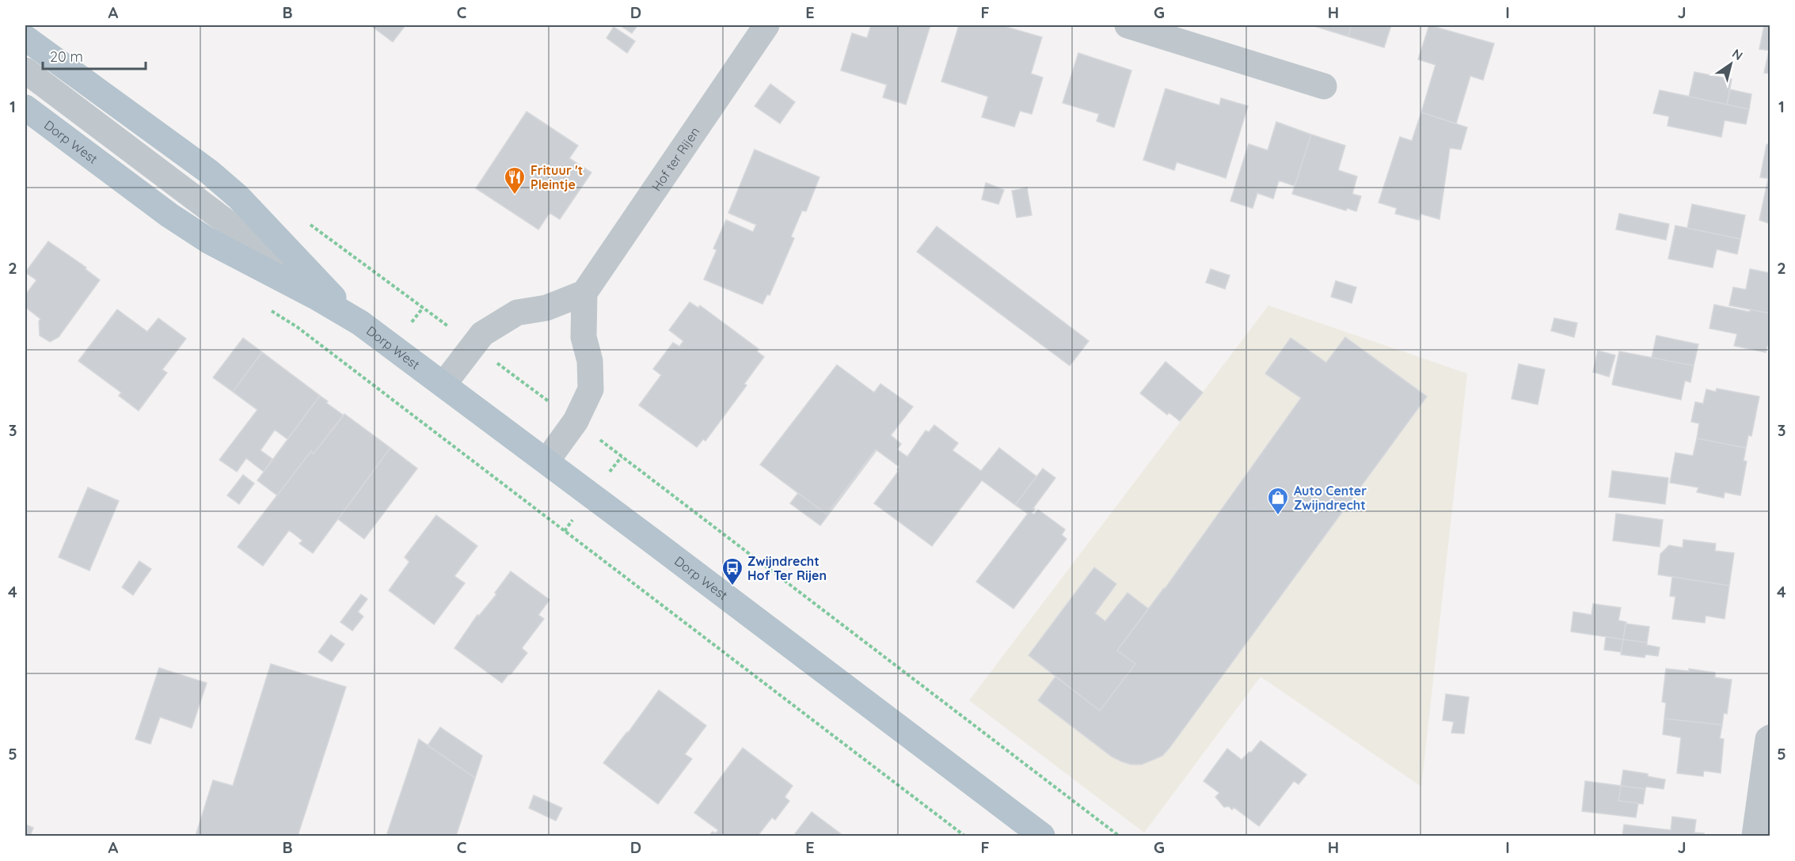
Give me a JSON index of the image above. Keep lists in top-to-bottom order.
{
  "streets": {
    "main road": ["Dorp West"],
    "street": ["Hof ter Rijen"]
  },
  "places": {
    "restaurant": ["Frituur 't Pleintje"],
    "shop": ["Auto Center Zwijndrecht"],
    "bus stop": ["Zwijndrecht Hof Ter Rijen"]
  },
  "scale_bar": "20 m",
  "north": "top right",
  "grid": {
    "columns": [
      "A",
      "B",
      "C",
      "D",
      "E",
      "F",
      "G",
      "H",
      "I",
      "J"
    ],
    "rows": [
      "1",
      "2",
      "3",
      "4",
      "5"
    ]
  }
}
